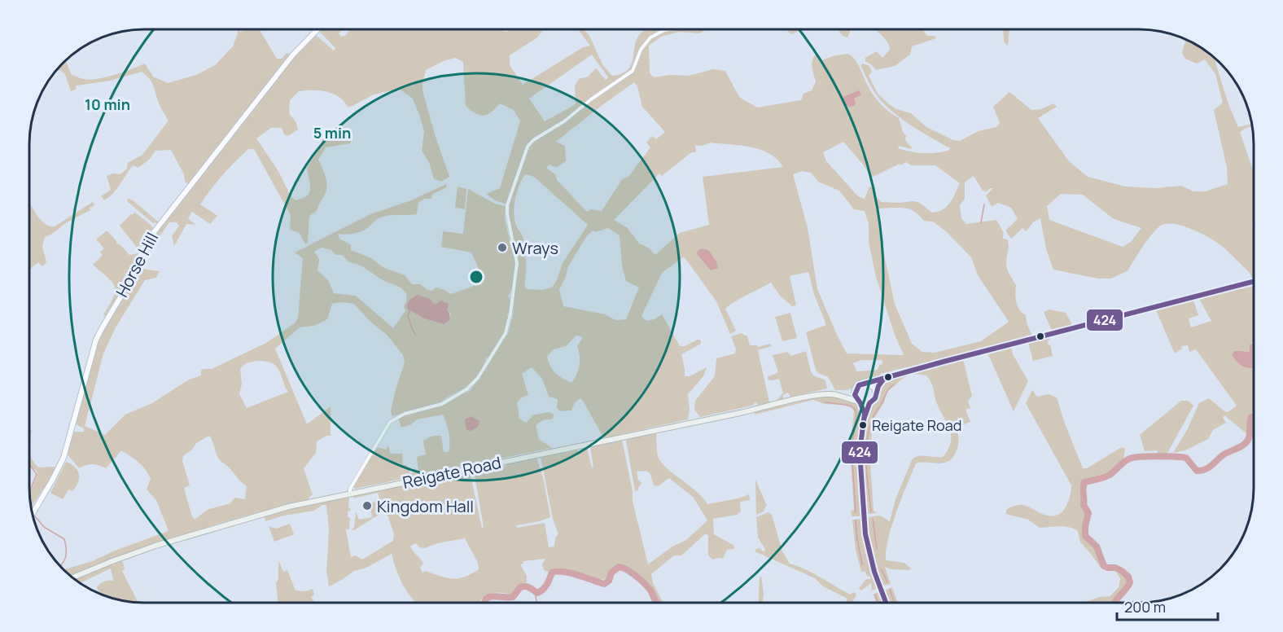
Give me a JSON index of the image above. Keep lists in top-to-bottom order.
{
  "streets": {
    "main road": ["Reigate Road"],
    "street": ["Horse Hill"]
  },
  "places": ["Wrays", "Reigate Road", "Kingdom Hall"],
  "lines": ["transit line 424"],
  "scale_bar": "200 m",
  "rings": ["10 min", "5 min"]
}
